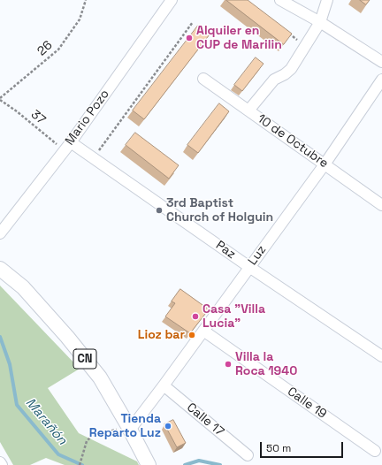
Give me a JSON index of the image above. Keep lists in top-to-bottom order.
{
  "streets": {
    "main road": ["CN"],
    "street": [
      "Mario Pozo",
      "10 de Octubre",
      "Paz",
      "Luz",
      "Calle 19",
      "Calle 17"
    ],
    "path": ["26", "37"]
  },
  "crossings": [
    ["26", "37"],
    ["37", "Mario Pozo"],
    ["37", "Paz"],
    ["Mario Pozo", "Paz"],
    ["10 de Octubre", "Luz"],
    ["Paz", "Luz"],
    ["Luz", "CN"],
    ["Luz", "Calle 19"],
    ["Luz", "Calle 17"]
  ],
  "water": ["Marañón"],
  "places": [
    "Alquiler en CUP de Marilin",
    "3rd Baptist Church of Holguin",
    "Casa \"Villa Lucia\"",
    "Lioz bar",
    "Villa la Roca 1940",
    "Tienda Reparto Luz"
  ],
  "scale_bar": "50 m"
}
